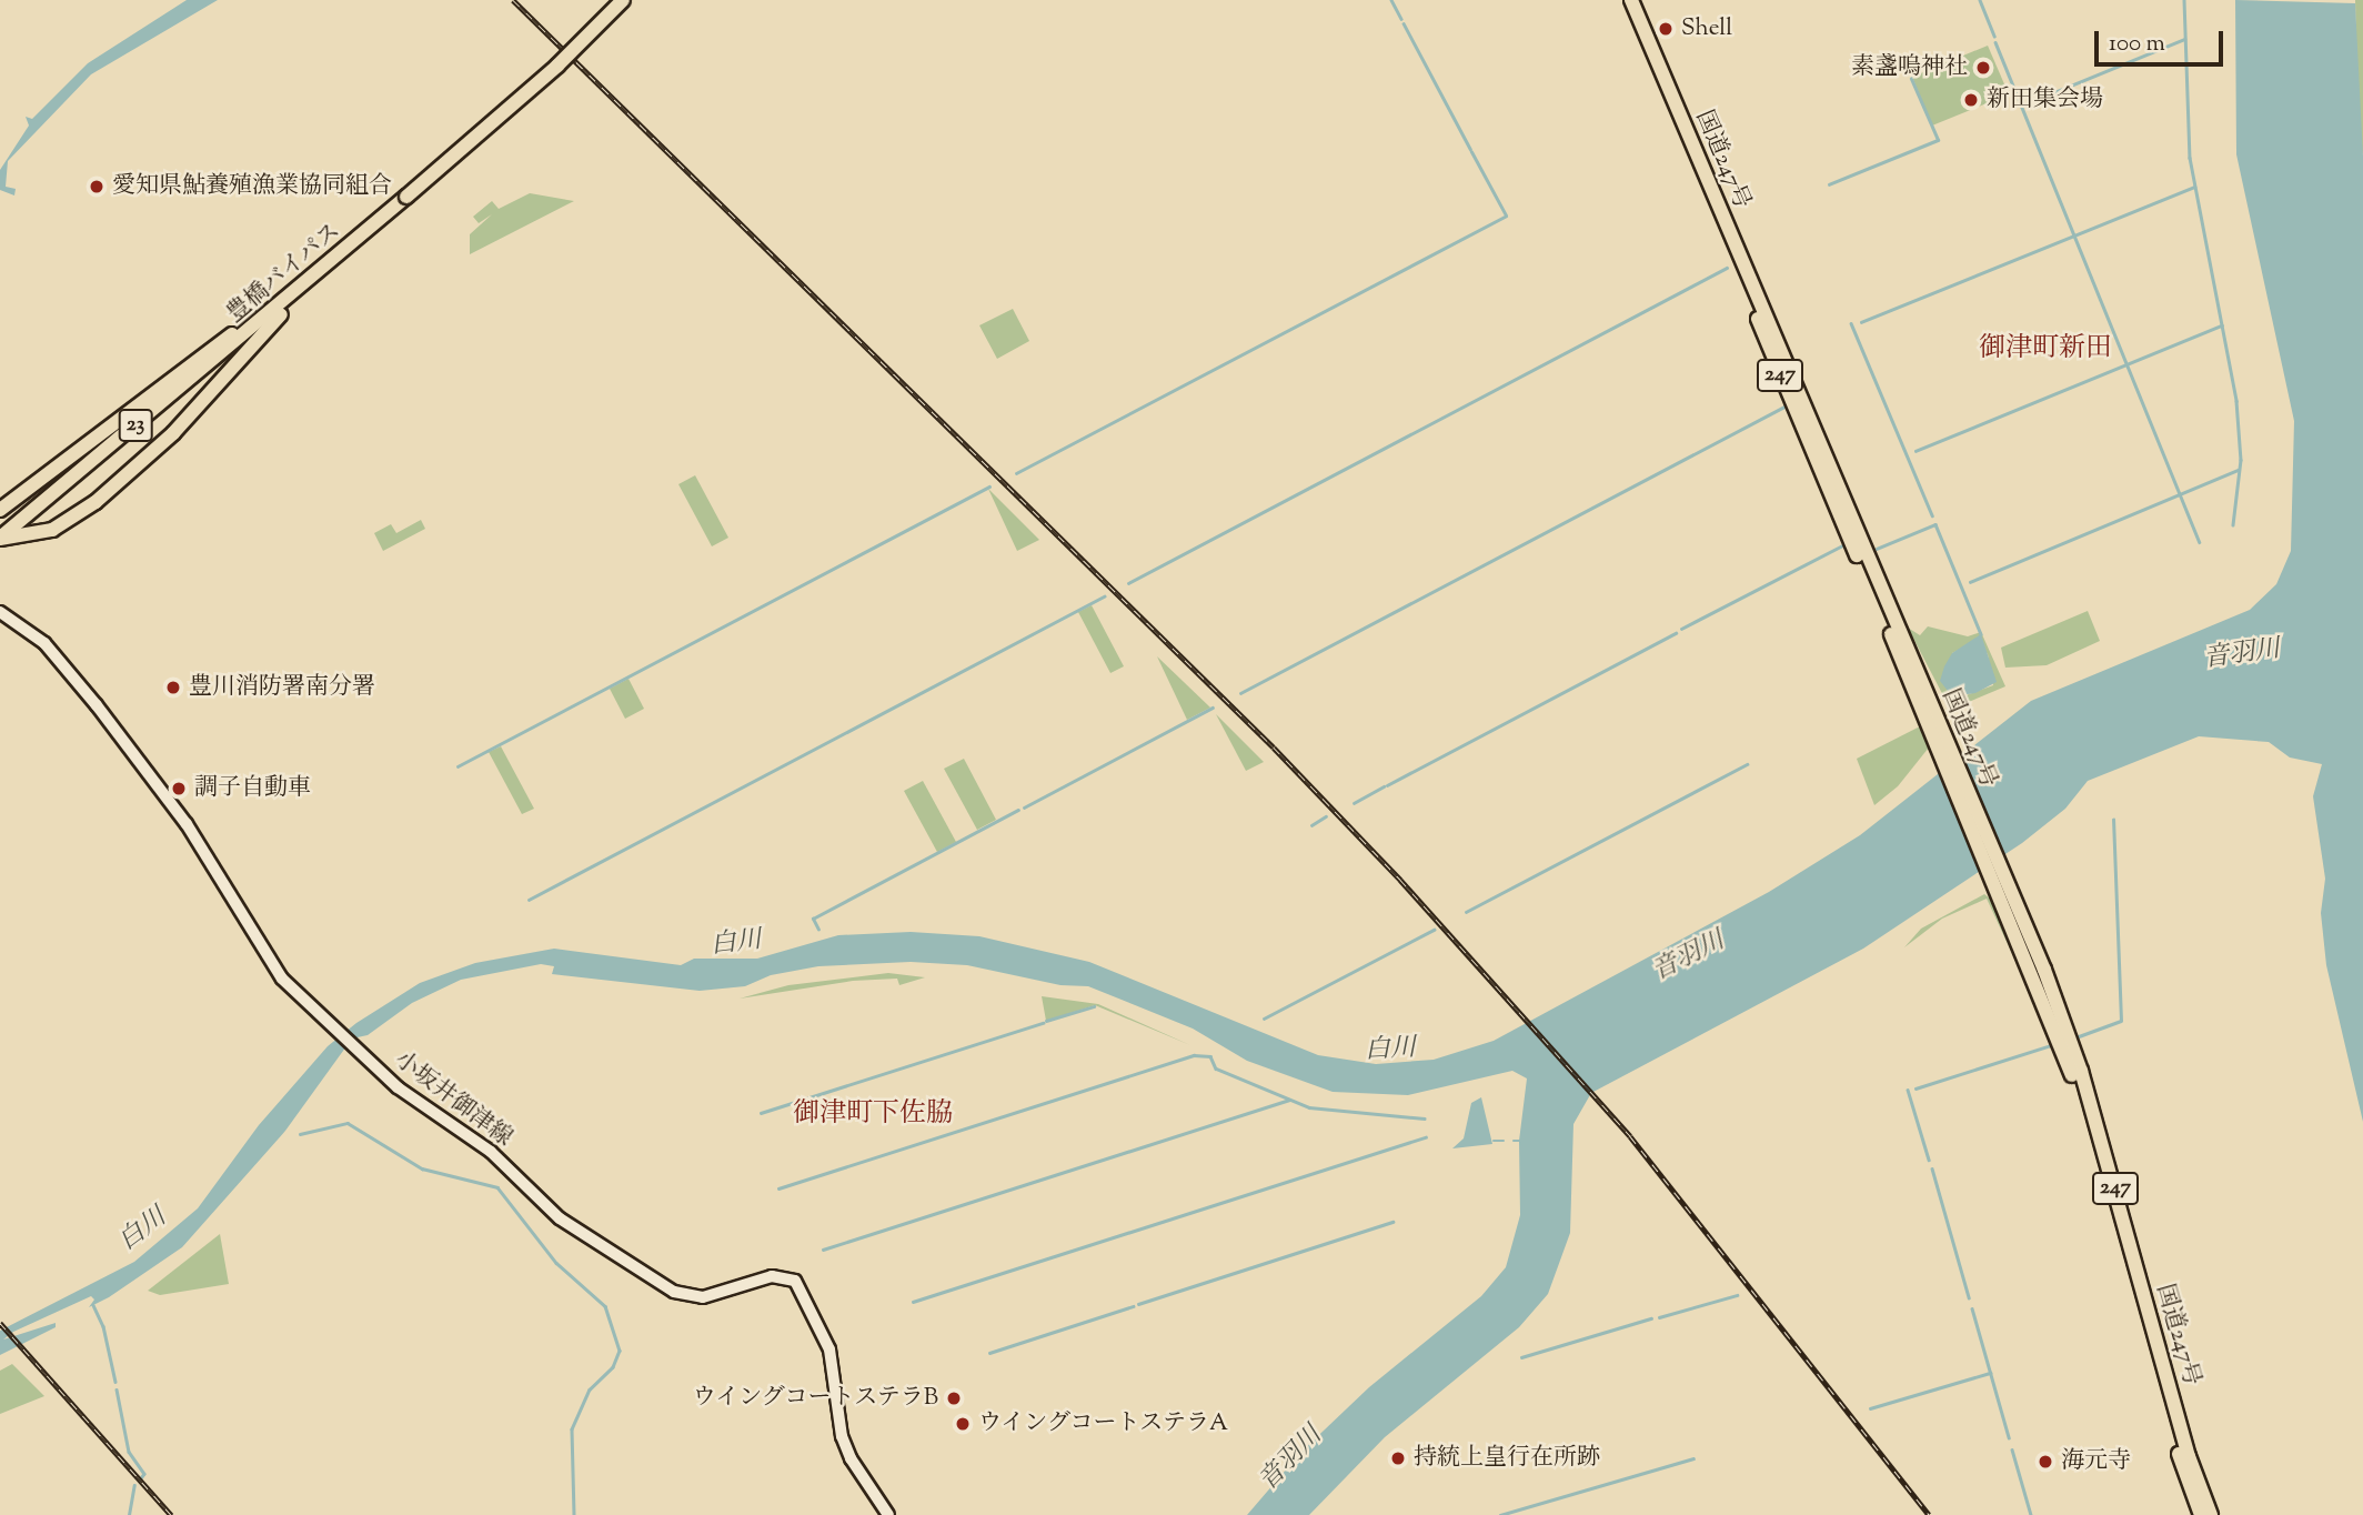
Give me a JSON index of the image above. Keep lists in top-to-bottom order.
{
  "streets": {
    "highway": [
      "国道247号",
      "豊橋バイパス",
      "247",
      "23"
    ],
    "main road": ["小坂井御津線"]
  },
  "districts": ["御津町新田", "御津町下佐脇"],
  "water": ["音羽川", "白川"],
  "places": [
    "Shell",
    "素盞嗚神社",
    "新田集会場",
    "愛知県鮎養殖漁業協同組合",
    "豊川消防署南分署",
    "調子自動車",
    "ウイングコートステラB",
    "ウイングコートステラA",
    "持統上皇行在所跡",
    "海元寺"
  ],
  "scale_bar": "100 m"
}
